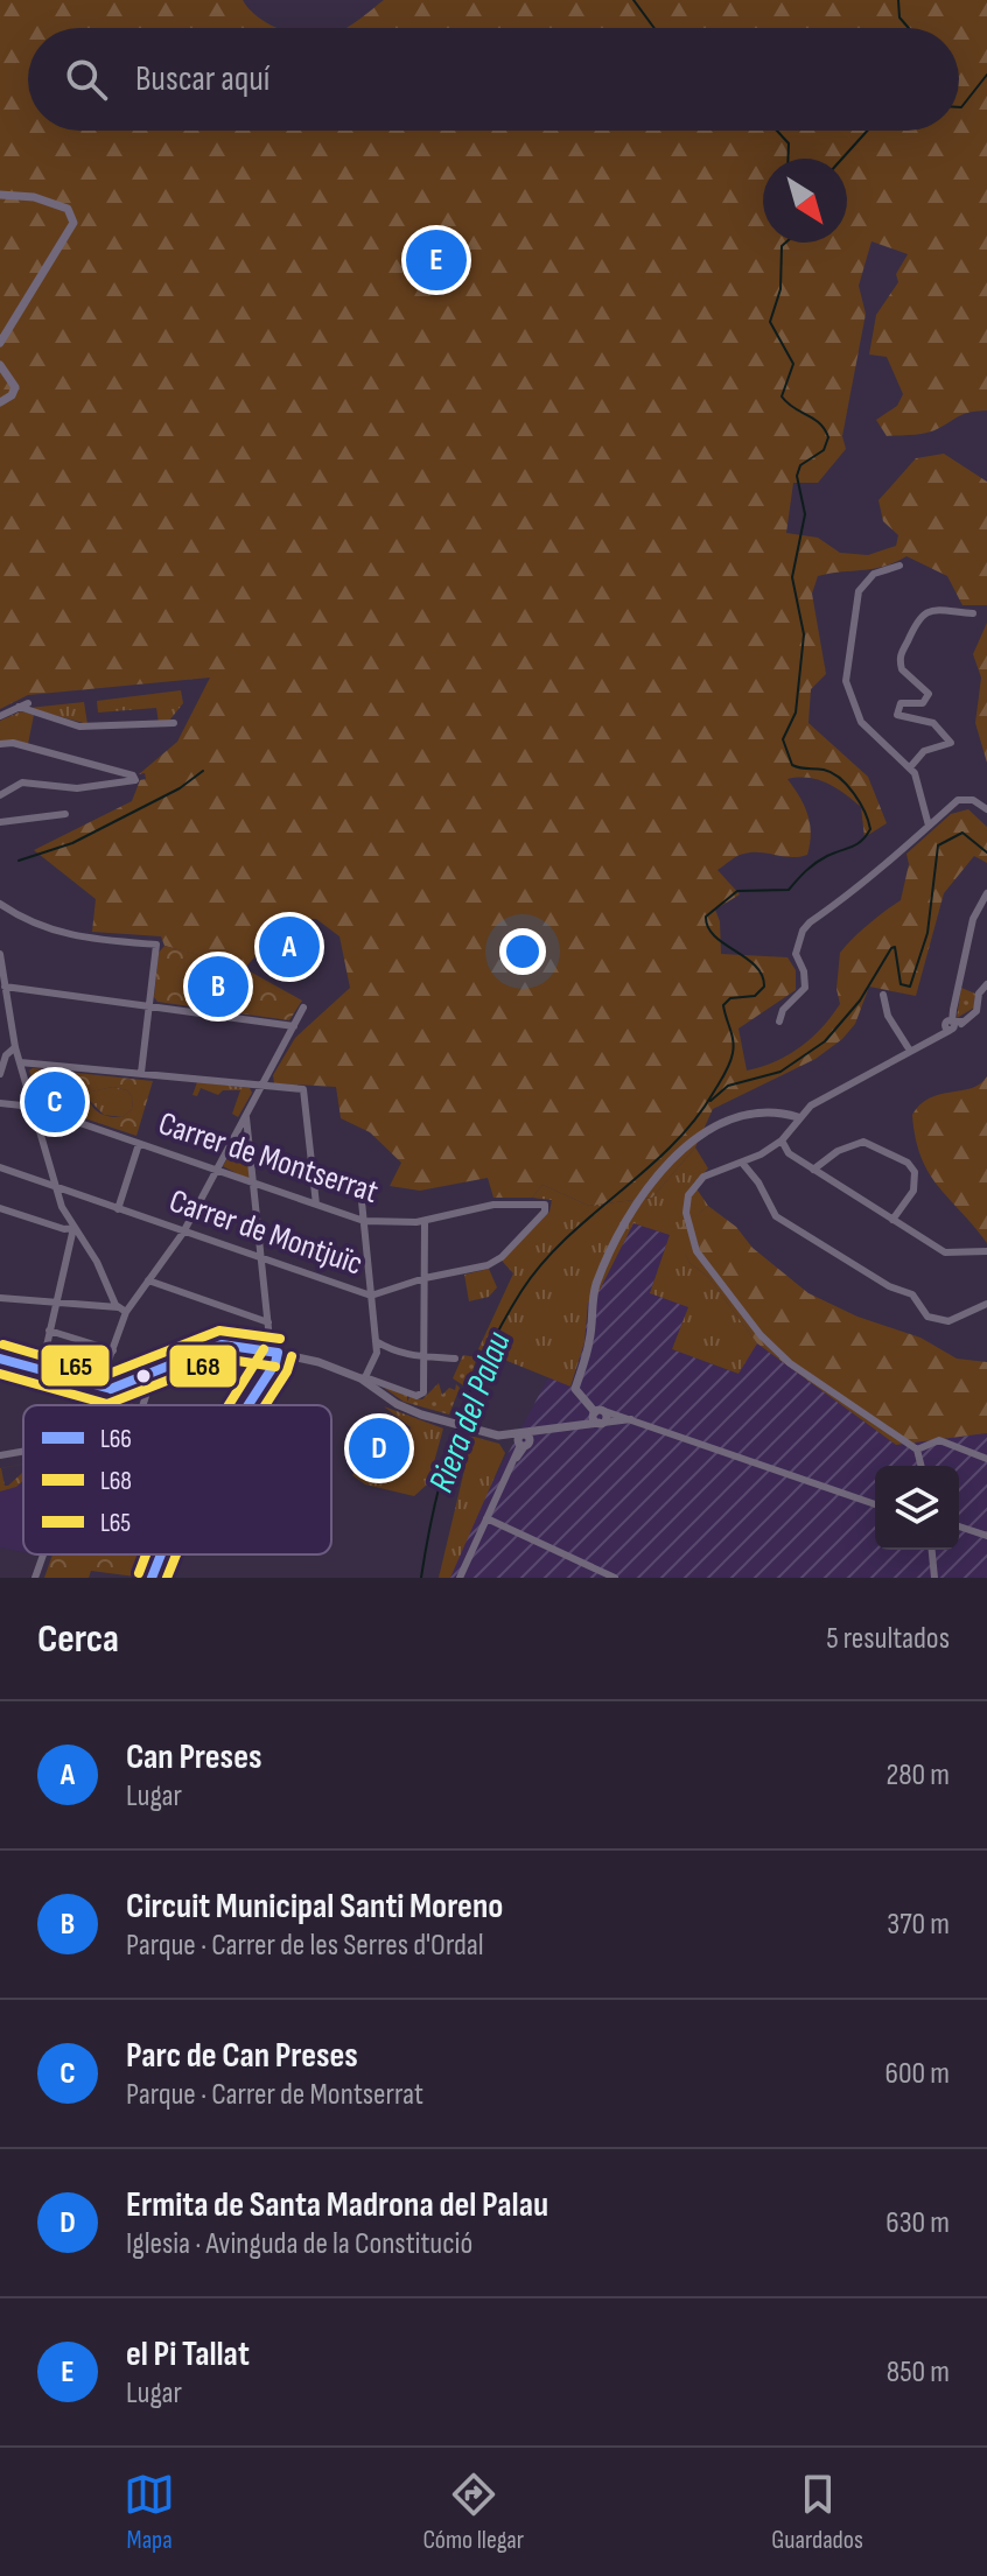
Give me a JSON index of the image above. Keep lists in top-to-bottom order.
{
  "streets": {
    "street": ["Carrer de Montserrat", "Carrer de Montjuïc"]
  },
  "crossings": [
    ["Carrer de Montserrat", "Carrer de Montjuïc"]
  ],
  "water": ["Riera del Palau"],
  "lines": ["transit line L65", "transit line L66", "transit line L68"],
  "legend": ["L66", "L68", "L65"],
  "north": "bottom right",
  "page": {
    "search": "Buscar aquí",
    "pins": [
      "E",
      "A",
      "B",
      "C",
      "D"
    ],
    "heading": ["Cerca", "5 resultados"],
    "list": [
      {
        "mark": "A",
        "name": "Can Preses",
        "note": "Lugar",
        "value": "280 m"
      },
      {
        "mark": "B",
        "name": "Circuit Municipal Santi Moreno",
        "note": "Parque · Carrer de les Serres d'Ordal",
        "value": "370 m"
      },
      {
        "mark": "C",
        "name": "Parc de Can Preses",
        "note": "Parque · Carrer de Montserrat",
        "value": "600 m"
      },
      {
        "mark": "D",
        "name": "Ermita de Santa Madrona del Palau",
        "note": "Iglesia · Avinguda de la Constitució",
        "value": "630 m"
      },
      {
        "mark": "E",
        "name": "el Pi Tallat",
        "note": "Lugar",
        "value": "850 m"
      }
    ],
    "nav": ["Mapa", "Cómo llegar", "Guardados"]
  }
}
